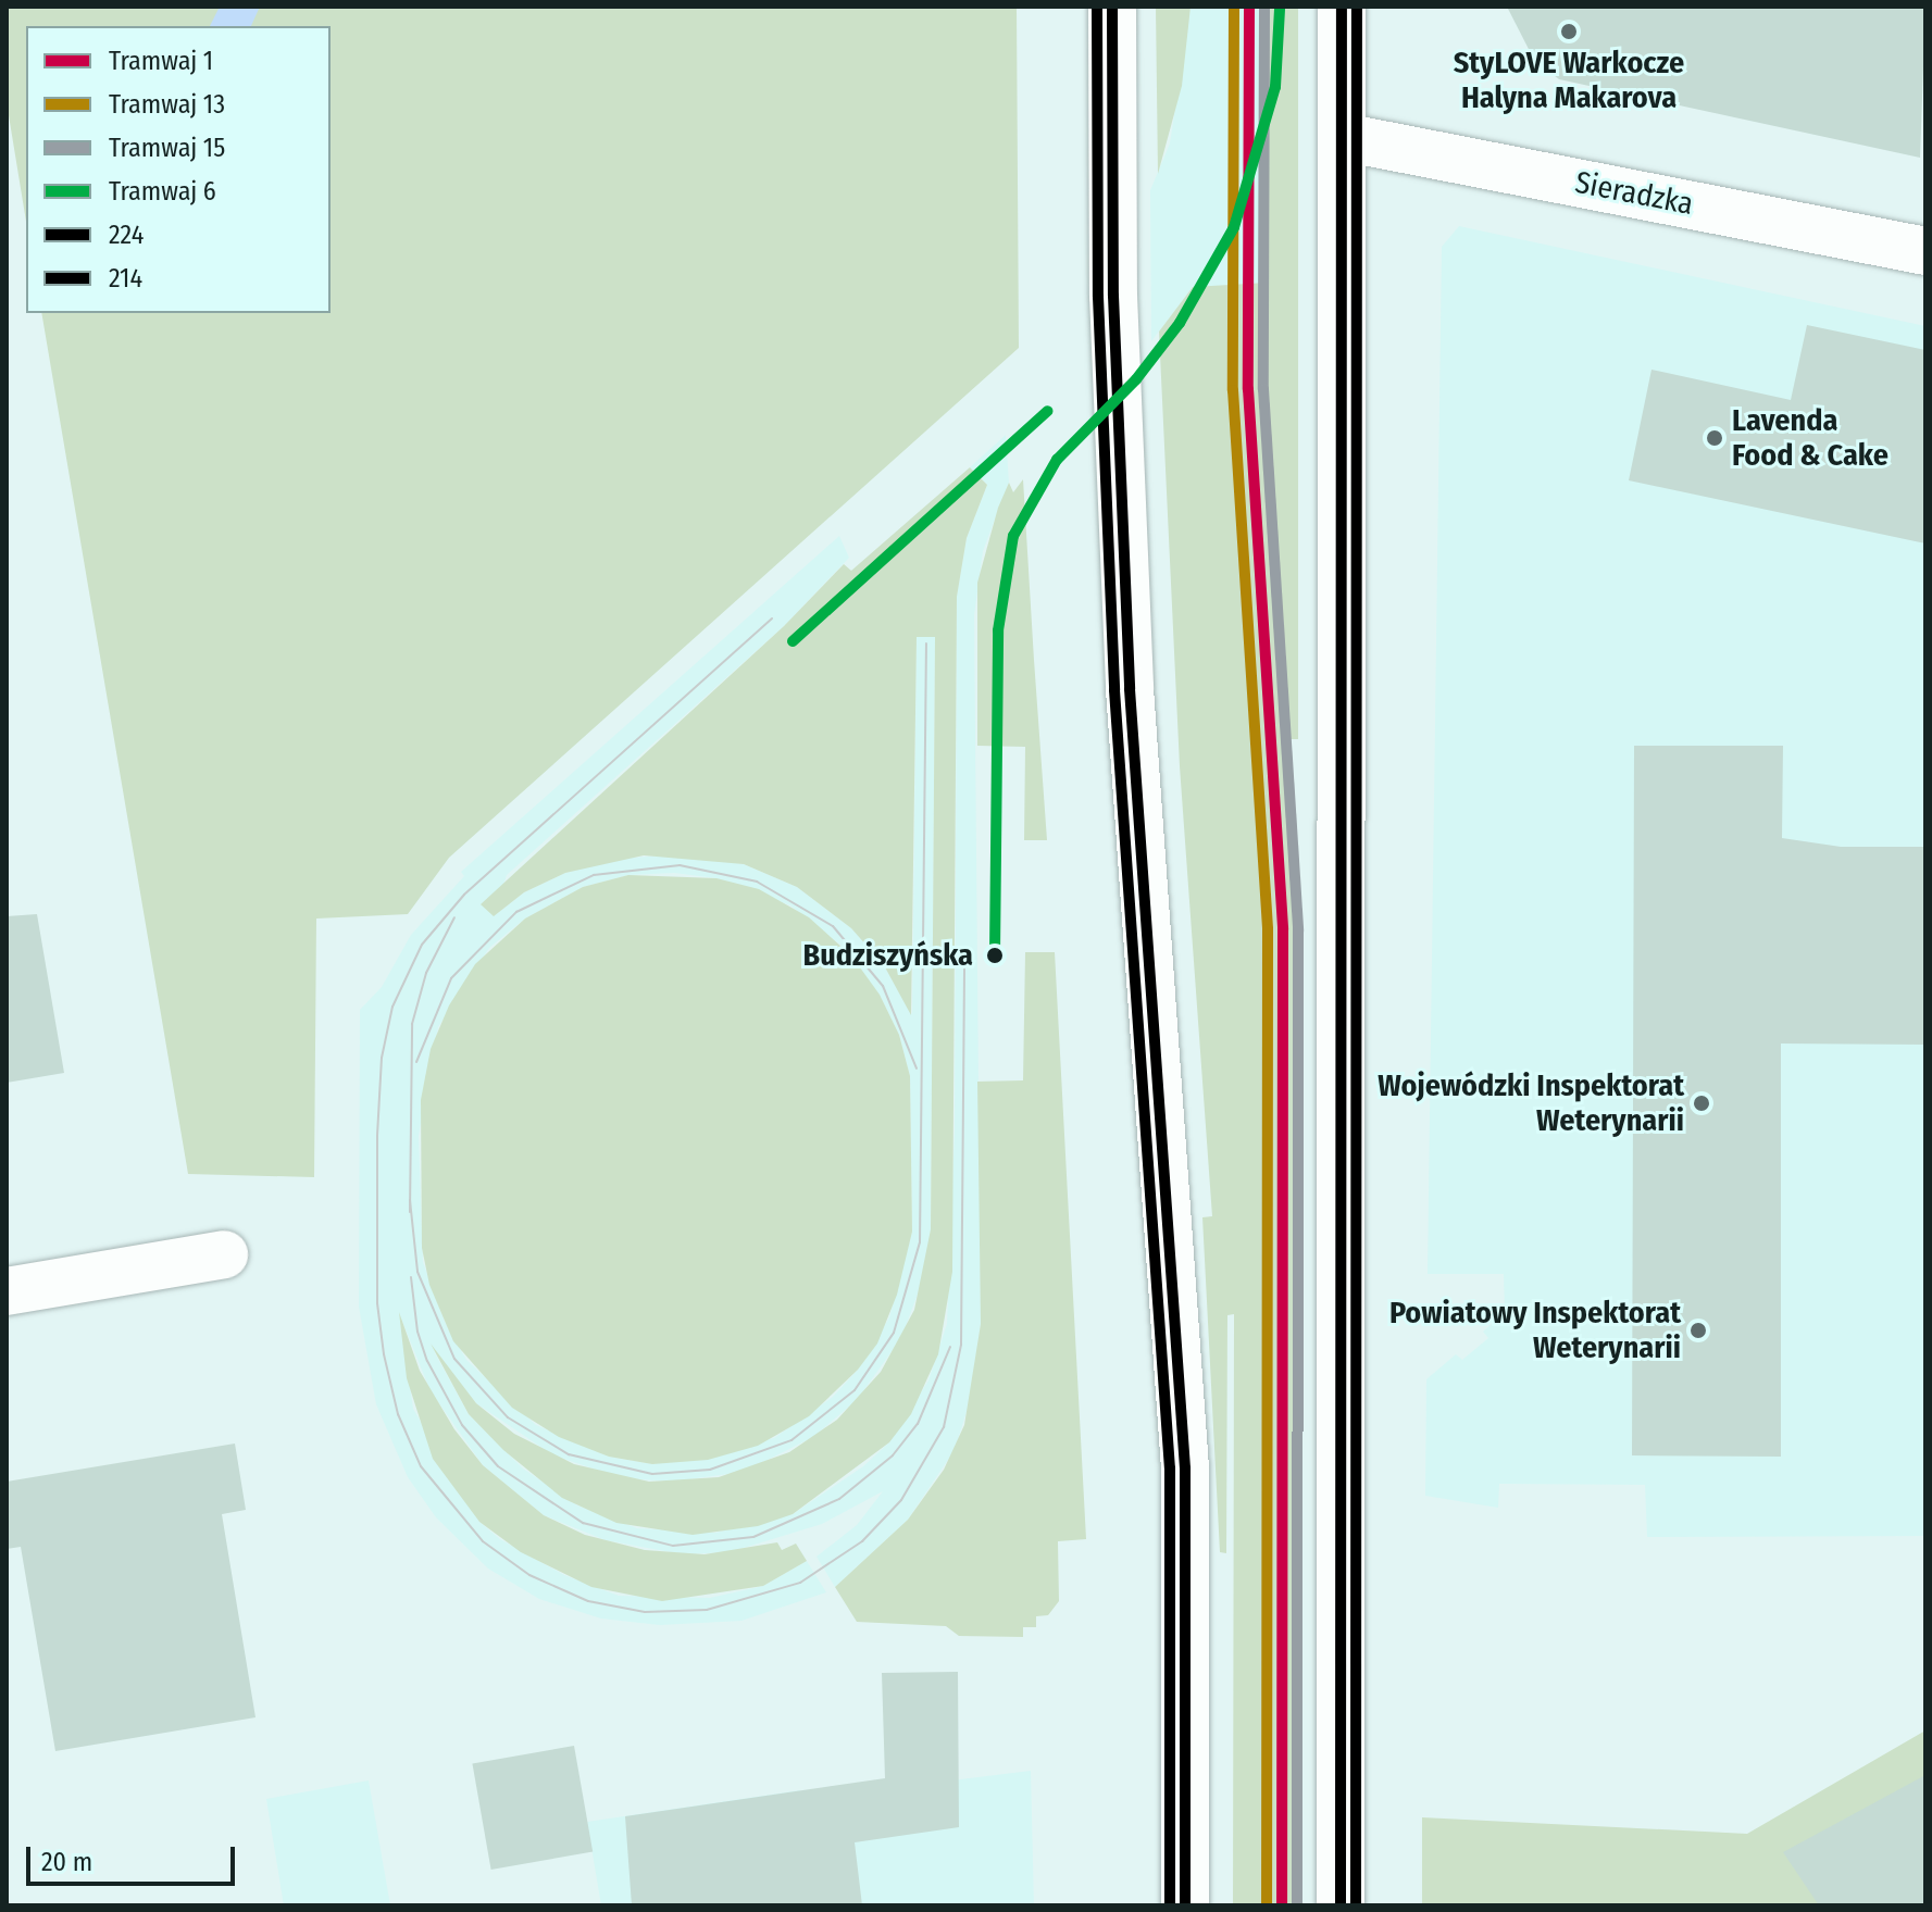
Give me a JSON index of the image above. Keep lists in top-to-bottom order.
{
  "streets": {
    "street": ["Sieradzka"]
  },
  "places": [
    "StyLOVE Warkocze Halyna Makarova",
    "Lavenda Food & Cake",
    "Budziszyńska",
    "Wojewódzki Inspektorat Weterynarii",
    "Powiatowy Inspektorat Weterynarii"
  ],
  "lines": [
    "tram line 1",
    "tram line 13",
    "tram line 15",
    "transit line 224",
    "transit line 214",
    "tram line 6"
  ],
  "legend": [
    "Tramwaj 1",
    "Tramwaj 13",
    "Tramwaj 15",
    "Tramwaj 6",
    "224",
    "214"
  ],
  "scale_bar": "20 m"
}
